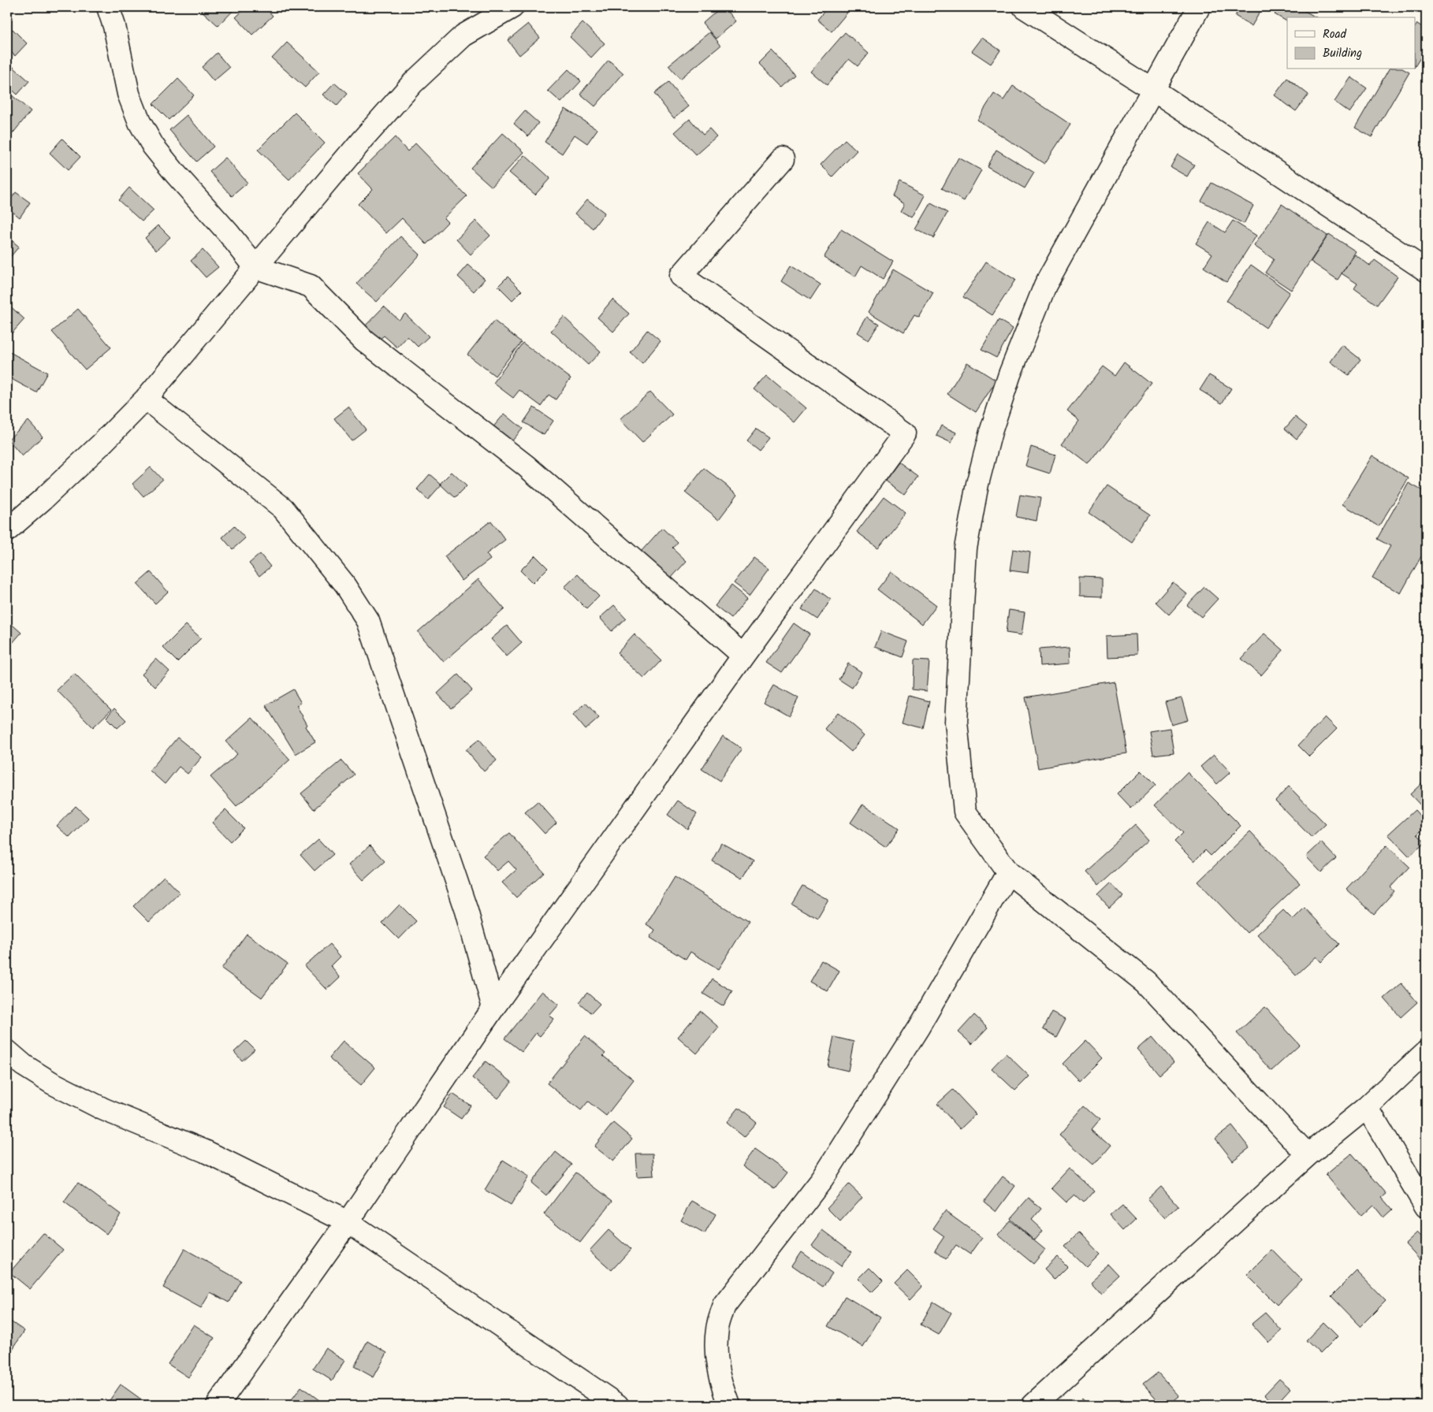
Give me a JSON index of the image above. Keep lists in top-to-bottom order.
{
  "legend": ["Road", "Building"]
}
